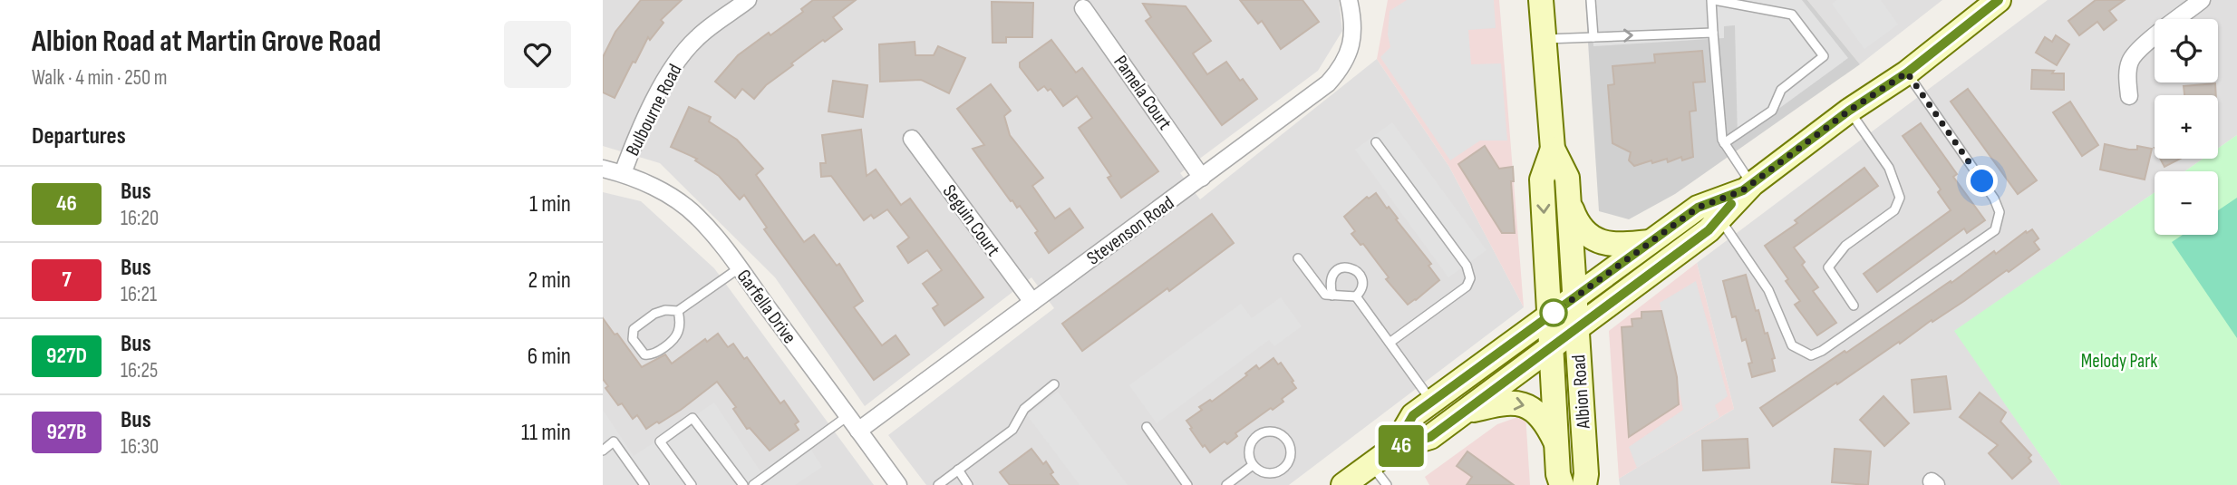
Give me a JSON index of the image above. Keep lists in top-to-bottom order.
{
  "streets": {
    "main road": ["Albion Road"],
    "street": [
      "Pamela Court",
      "Bulbourne Road",
      "Seguin Court",
      "Stevenson Road",
      "Garfella Drive"
    ]
  },
  "crossings": [
    ["Pamela Court", "Stevenson Road"],
    ["Bulbourne Road", "Garfella Drive"],
    ["Seguin Court", "Stevenson Road"],
    ["Stevenson Road", "Garfella Drive"]
  ],
  "parks": ["Melody Park"],
  "lines": ["bus line 46"],
  "page": {
    "heading": [
      ["Albion Road at Martin Grove Road", "Walk · 4 min · 250 m"],
      "Departures"
    ],
    "on_map": "46",
    "map_buttons": ["+", "−"],
    "list": [
      {
        "mark": "46",
        "name": "Bus",
        "note": "16:20",
        "value": "1 min"
      },
      {
        "mark": "7",
        "name": "Bus",
        "note": "16:21",
        "value": "2 min"
      },
      {
        "mark": "927D",
        "name": "Bus",
        "note": "16:25",
        "value": "6 min"
      },
      {
        "mark": "927B",
        "name": "Bus",
        "note": "16:30",
        "value": "11 min"
      }
    ]
  }
}
